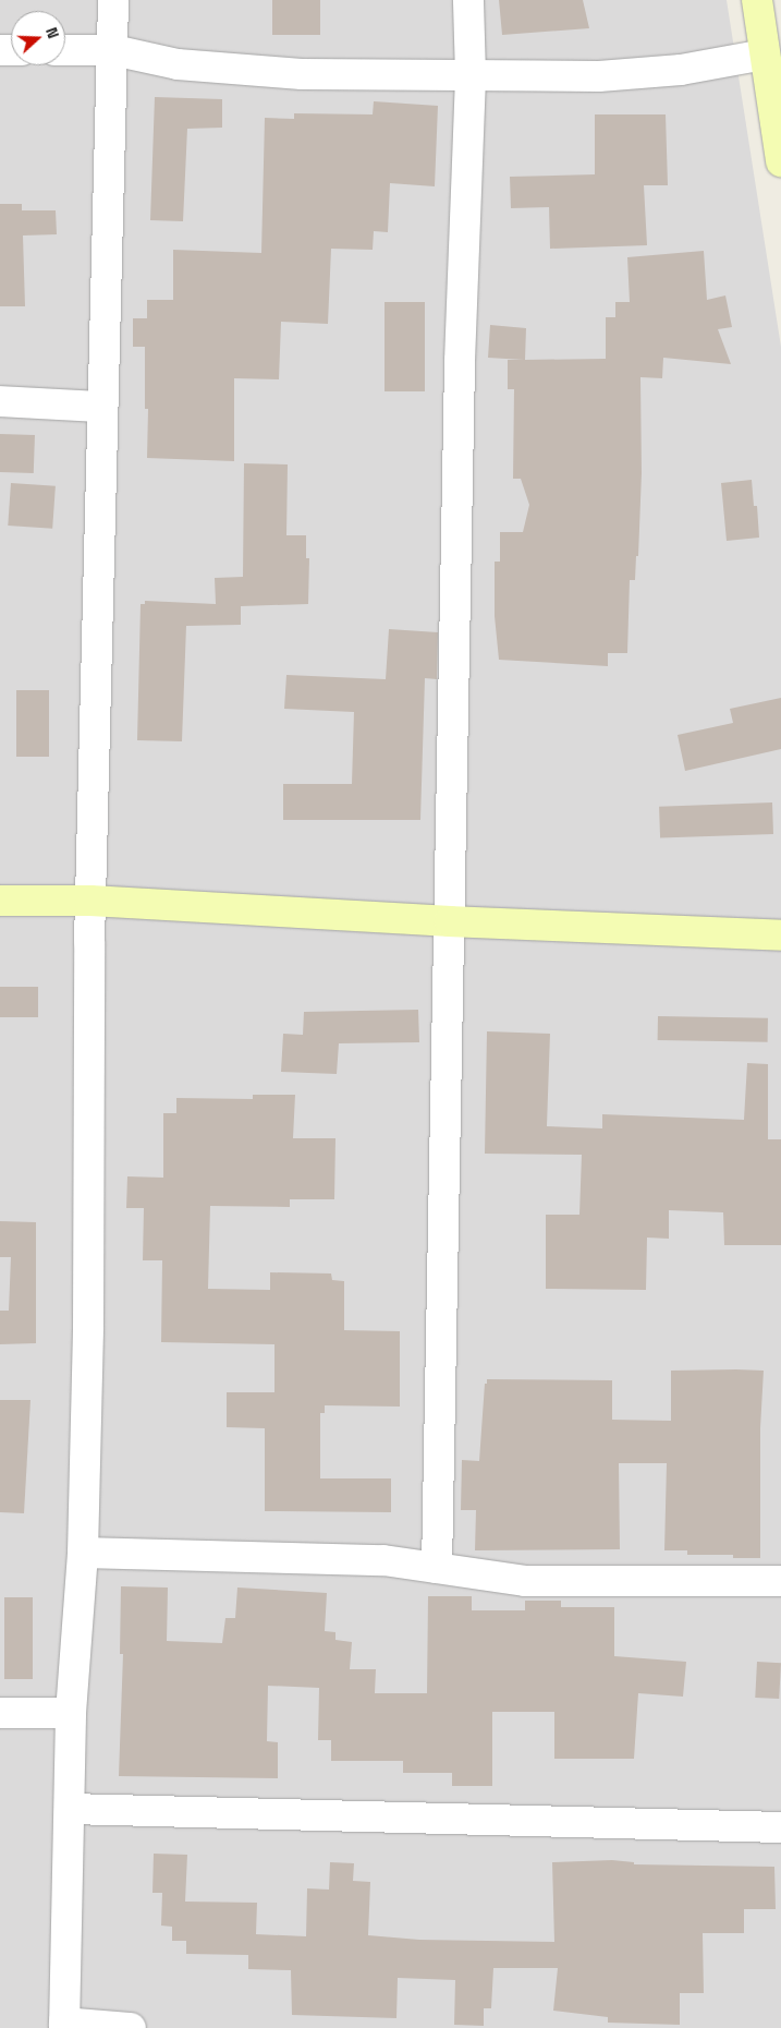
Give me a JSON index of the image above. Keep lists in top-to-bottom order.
{
  "north": "right"
}
